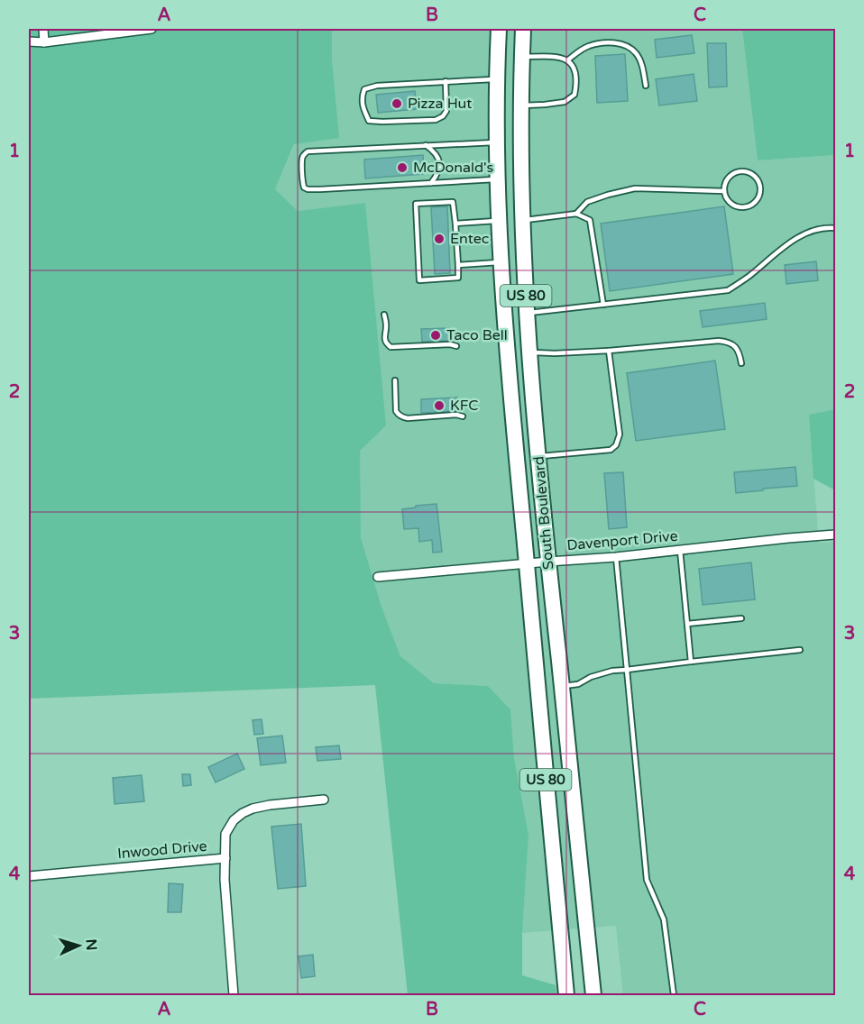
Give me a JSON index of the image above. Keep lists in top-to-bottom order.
{
  "streets": {
    "highway": ["US 80", "South Boulevard"],
    "street": ["Davenport Drive", "Inwood Drive"]
  },
  "crossings": [
    ["South Boulevard", "Davenport Drive"]
  ],
  "places": [
    "Pizza Hut",
    "McDonald's",
    "Entec",
    "Taco Bell",
    "KFC"
  ],
  "north": "right",
  "grid": {
    "columns": ["A", "B", "C"],
    "rows": [
      "1",
      "2",
      "3",
      "4"
    ]
  }
}
